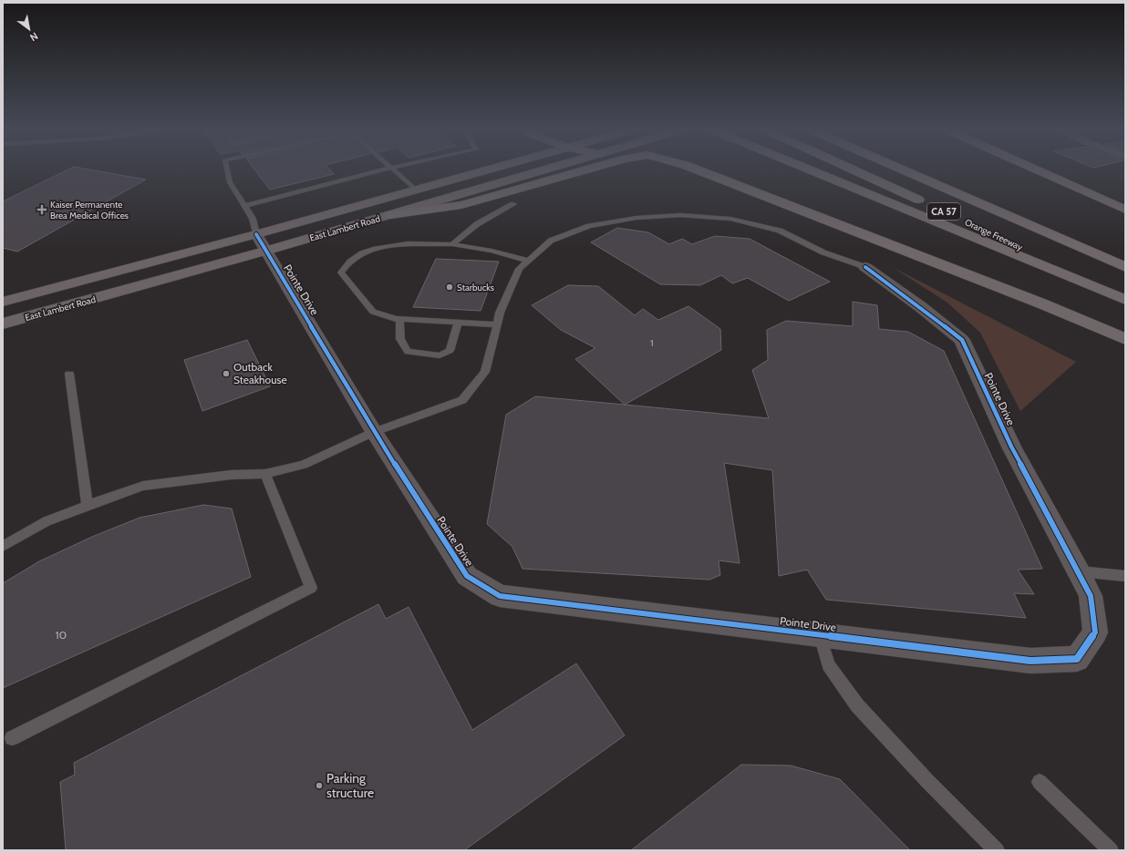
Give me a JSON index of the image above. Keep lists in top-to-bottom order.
{
  "streets": {
    "highway": ["CA 57", "Orange Freeway"],
    "main road": ["East Lambert Road"],
    "street": ["Pointe Drive"]
  },
  "crossings": [
    ["East Lambert Road", "Pointe Drive"]
  ],
  "places": {
    "health": ["Kaiser Permanente Brea Medical Offices"],
    "other": ["Starbucks", "Outback Steakhouse", "Parking structure"]
  },
  "house_numbers": ["1", "10"],
  "north": "bottom right"
}
